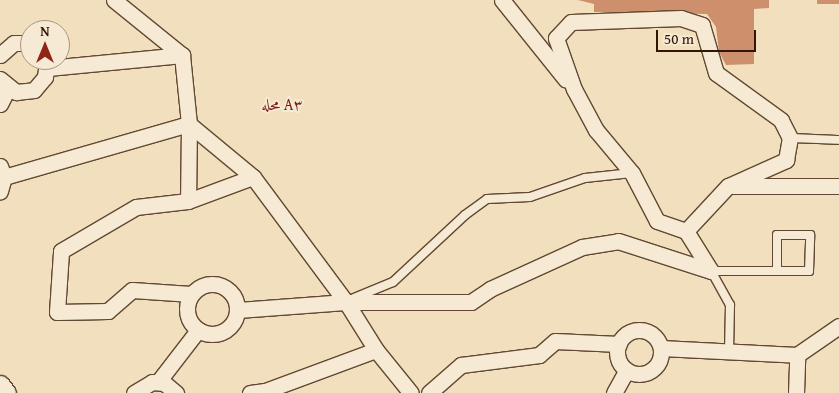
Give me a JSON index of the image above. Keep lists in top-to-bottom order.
{
  "districts": ["محله A۳"],
  "scale_bar": "50 m",
  "north": "top"
}
